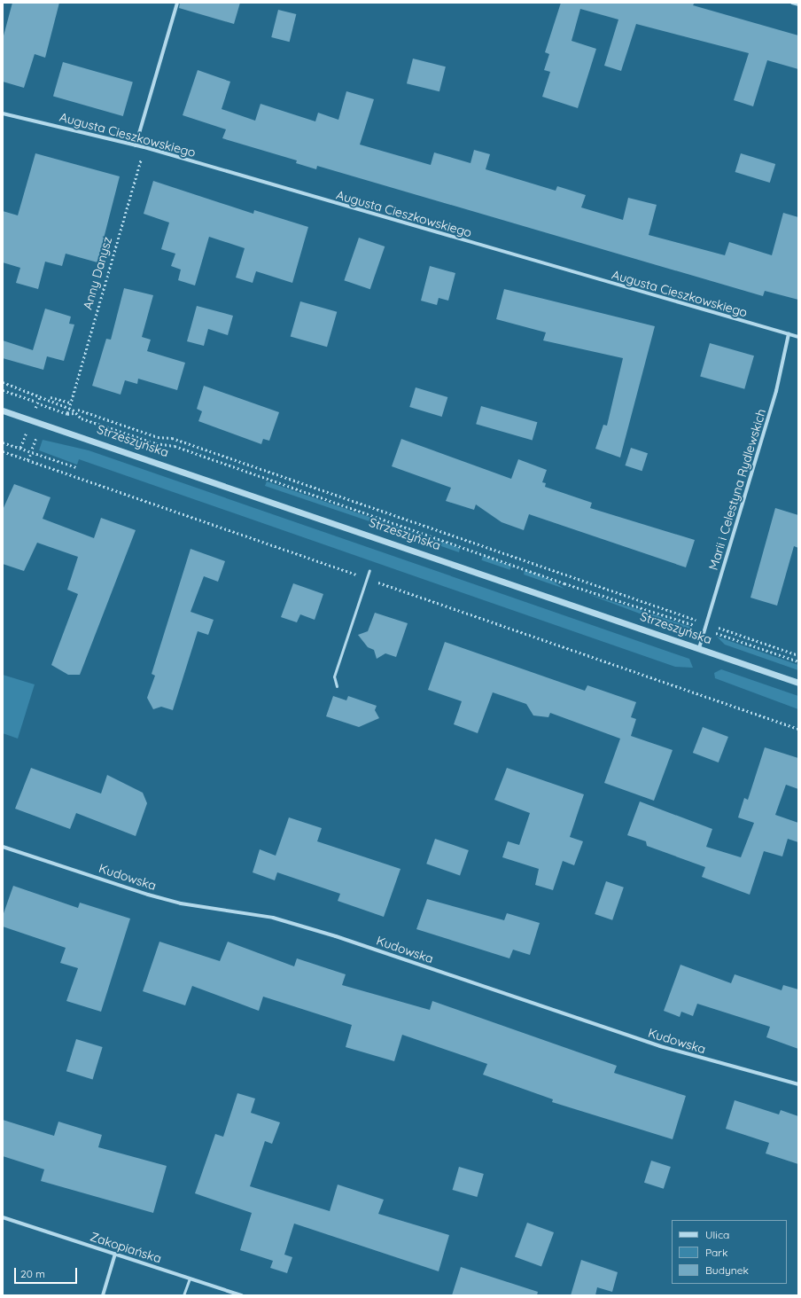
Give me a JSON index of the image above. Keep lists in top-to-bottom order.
{
  "streets": {
    "street": [
      "Augusta Cieszkowskiego",
      "Strzeszyńska",
      "Marii i Celestyna Rydlewskich",
      "Kudowska",
      "Zakopiańska"
    ],
    "path": ["Anny Danysz"]
  },
  "crossings": [
    ["Augusta Cieszkowskiego", "Anny Danysz"],
    ["Augusta Cieszkowskiego", "Marii i Celestyna Rydlewskich"],
    ["Strzeszyńska", "Marii i Celestyna Rydlewskich"]
  ],
  "legend": ["Ulica", "Park", "Budynek"],
  "scale_bar": "20 m"
}
